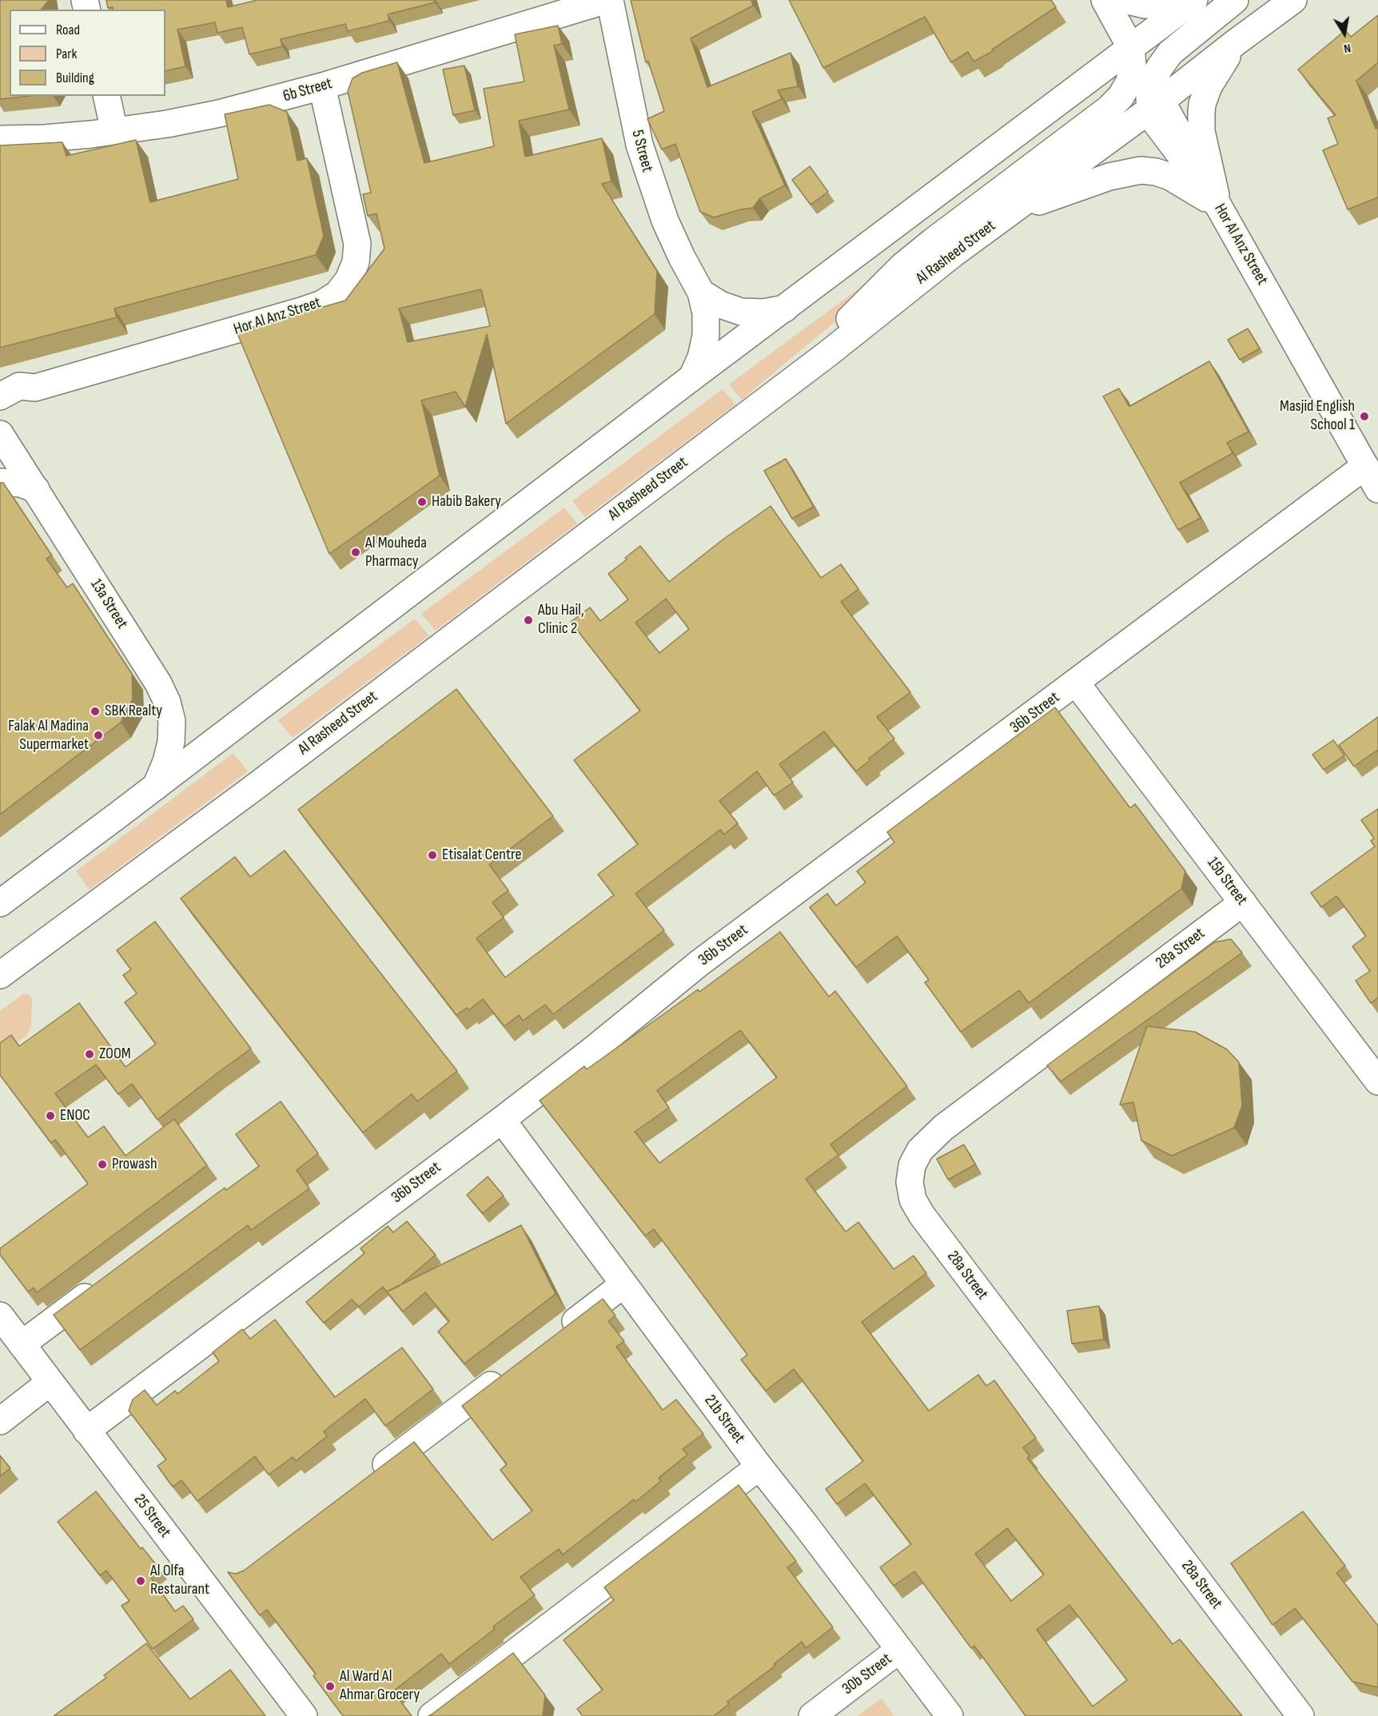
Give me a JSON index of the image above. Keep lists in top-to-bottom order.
{
  "streets": {
    "street": [
      "6b Street",
      "5 Street",
      "Hor Al Anz Street",
      "Al Rasheed Street",
      "13a Street",
      "36b Street",
      "15b Street",
      "28a Street",
      "21b Street",
      "25 Street",
      "30b Street"
    ]
  },
  "crossings": [
    ["6b Street", "5 Street"],
    ["6b Street", "Hor Al Anz Street"],
    ["Hor Al Anz Street", "36b Street"],
    ["36b Street", "15b Street"],
    ["36b Street", "21b Street"],
    ["36b Street", "25 Street"],
    ["15b Street", "28a Street"],
    ["21b Street", "30b Street"]
  ],
  "places": [
    "Masjid English School 1",
    "Habib Bakery",
    "Al Mouheda Pharmacy",
    "Abu Hail, Clinic 2",
    "SBK Realty",
    "Falak Al Madina Supermarket",
    "Etisalat Centre",
    "ZOOM",
    "ENOC",
    "Prowash",
    "Al Olfa Restaurant",
    "Al Ward Al Ahmar Grocery"
  ],
  "legend": ["Road", "Park", "Building"],
  "north": "bottom"
}
